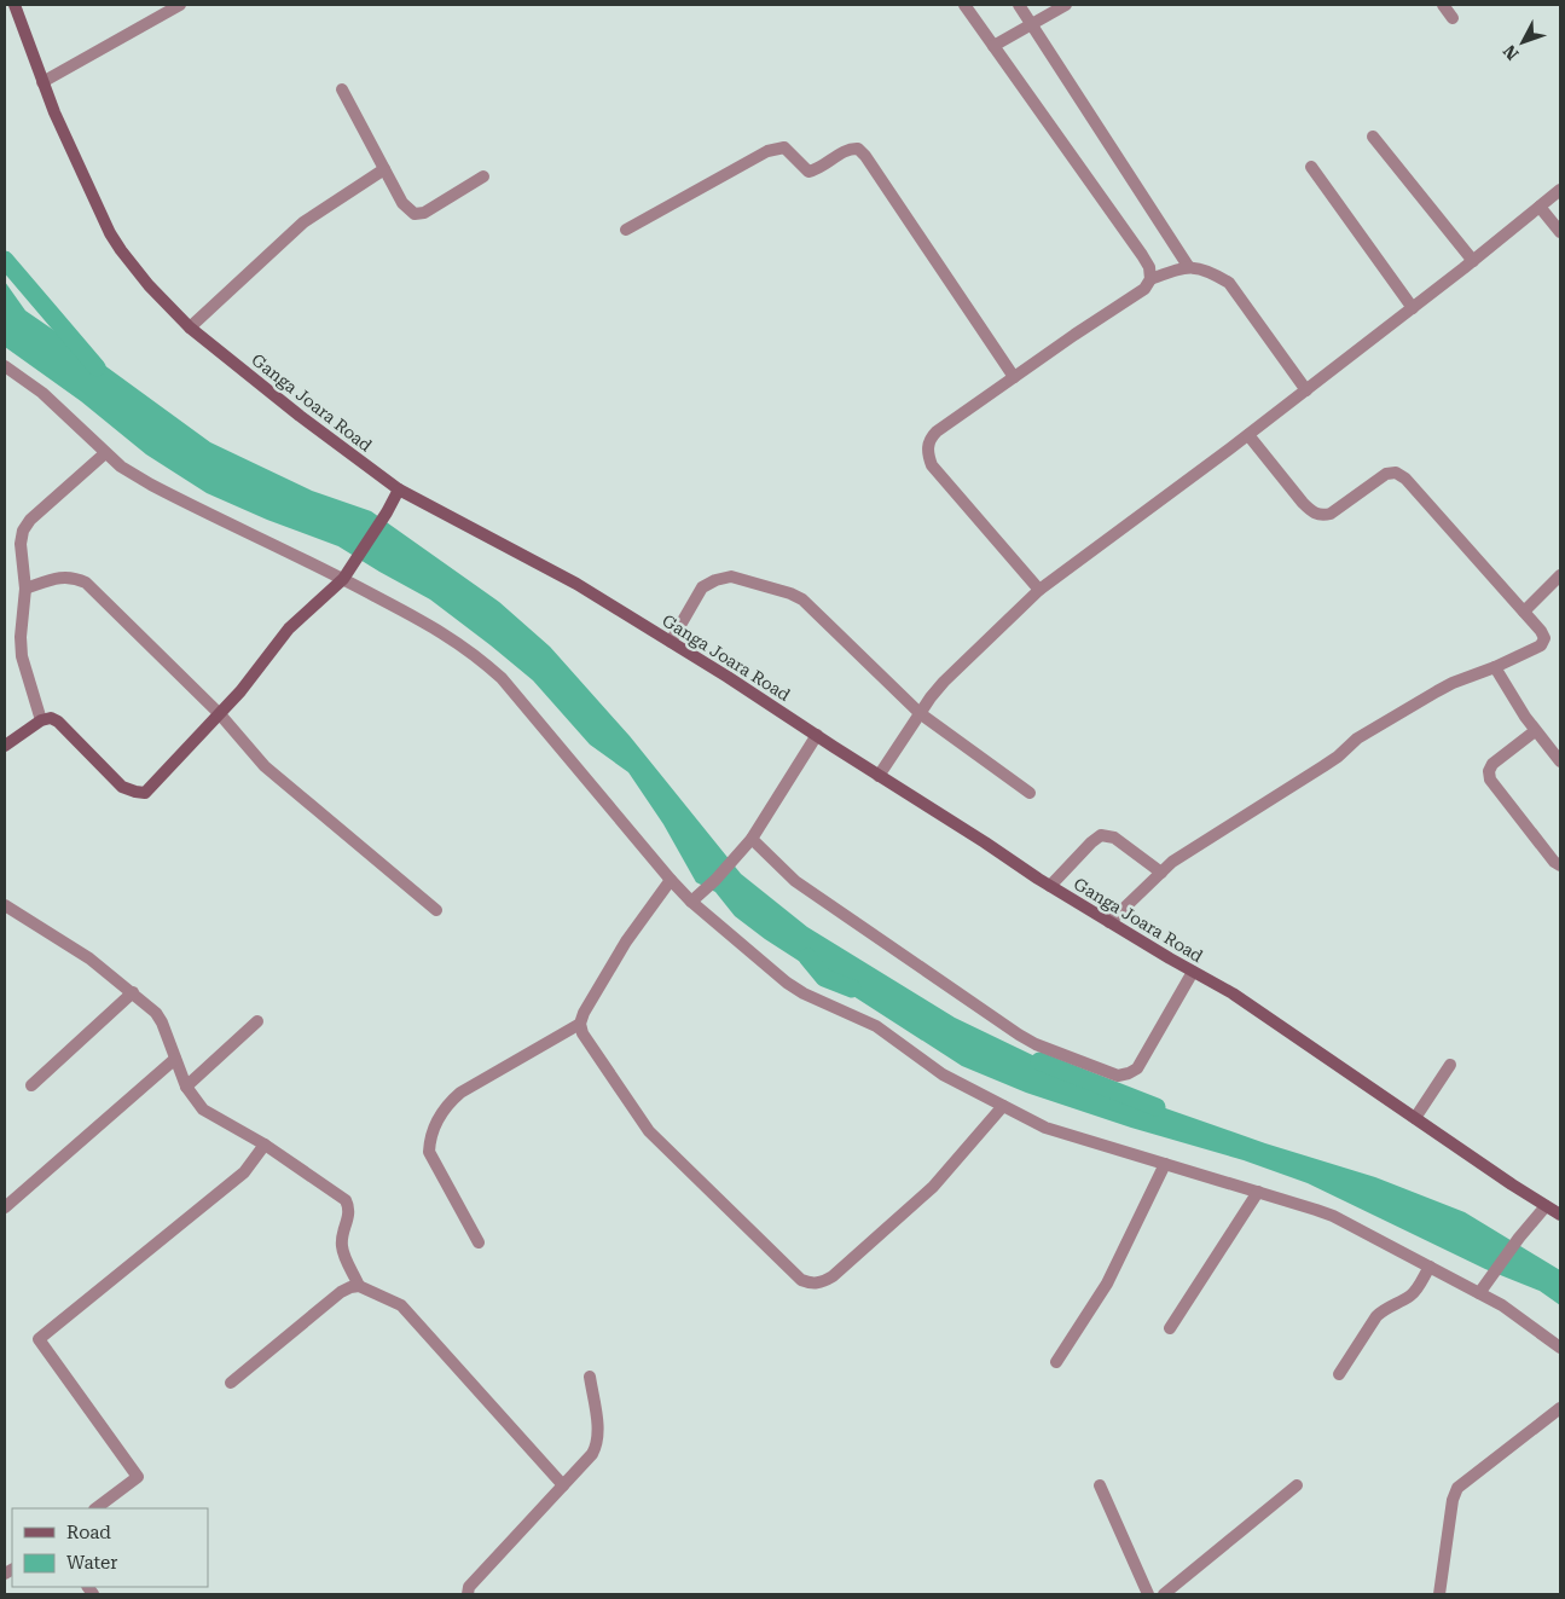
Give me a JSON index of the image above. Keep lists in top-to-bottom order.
{
  "streets": {
    "main road": ["Ganga Joara Road"]
  },
  "legend": ["Road", "Water"],
  "north": "bottom left"
}
